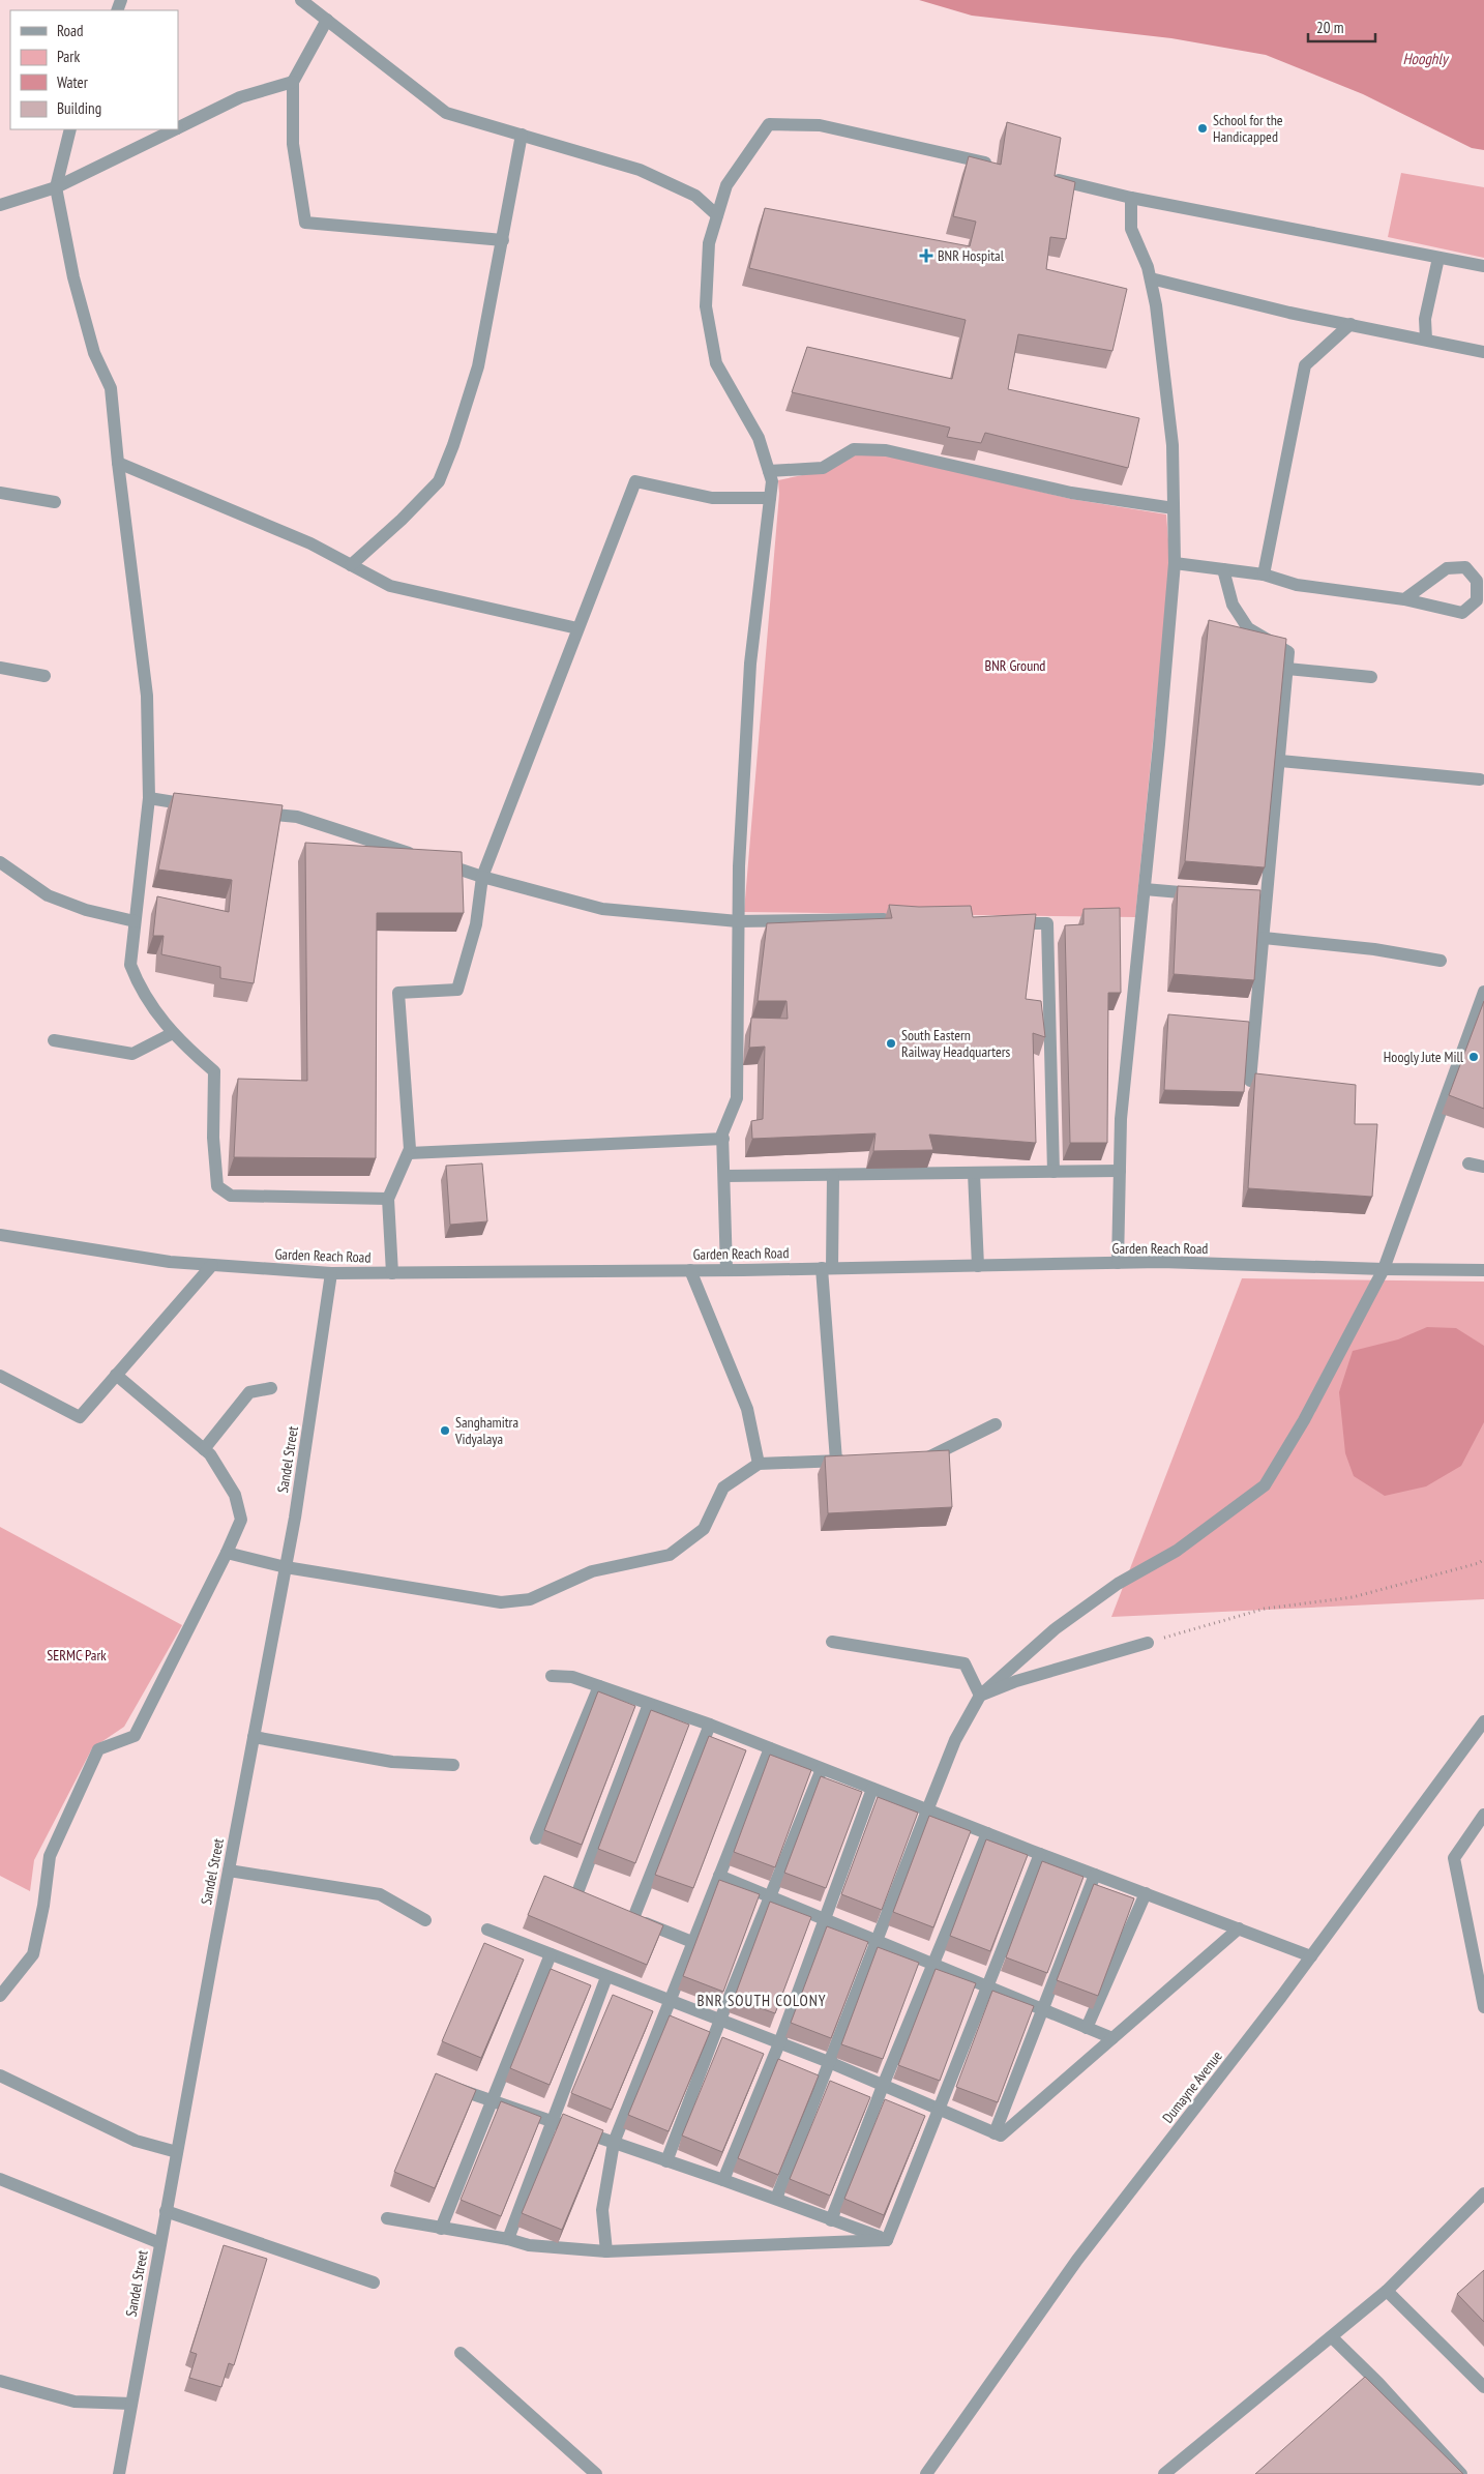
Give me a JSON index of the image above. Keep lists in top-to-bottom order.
{
  "streets": {
    "street": ["Garden Reach Road", "Sandel Street", "Dumayne Avenue"]
  },
  "crossings": [
    ["Garden Reach Road", "Sandel Street"]
  ],
  "districts": ["BNR SOUTH COLONY"],
  "water": ["Hooghly"],
  "parks": ["BNR Ground", "SERMC Park"],
  "places": {
    "other": [
      "School for the Handicapped",
      "South Eastern Railway Headquarters",
      "Hoogly Jute Mill",
      "Sanghamitra Vidyalaya"
    ],
    "health": ["BNR Hospital"]
  },
  "legend": [
    "Road",
    "Park",
    "Water",
    "Building"
  ],
  "scale_bar": "20 m"
}
